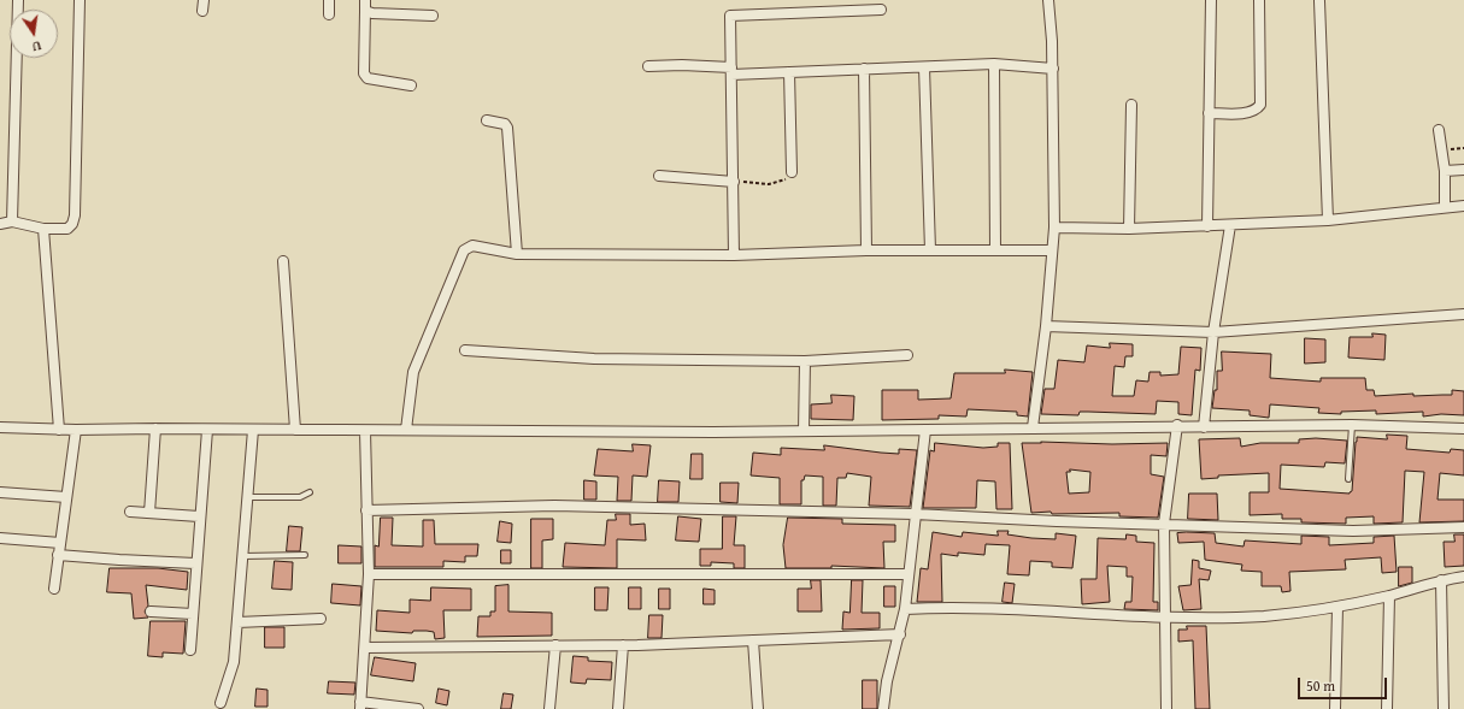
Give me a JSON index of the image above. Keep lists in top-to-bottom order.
{
  "scale_bar": "50 m",
  "north": "bottom"
}
